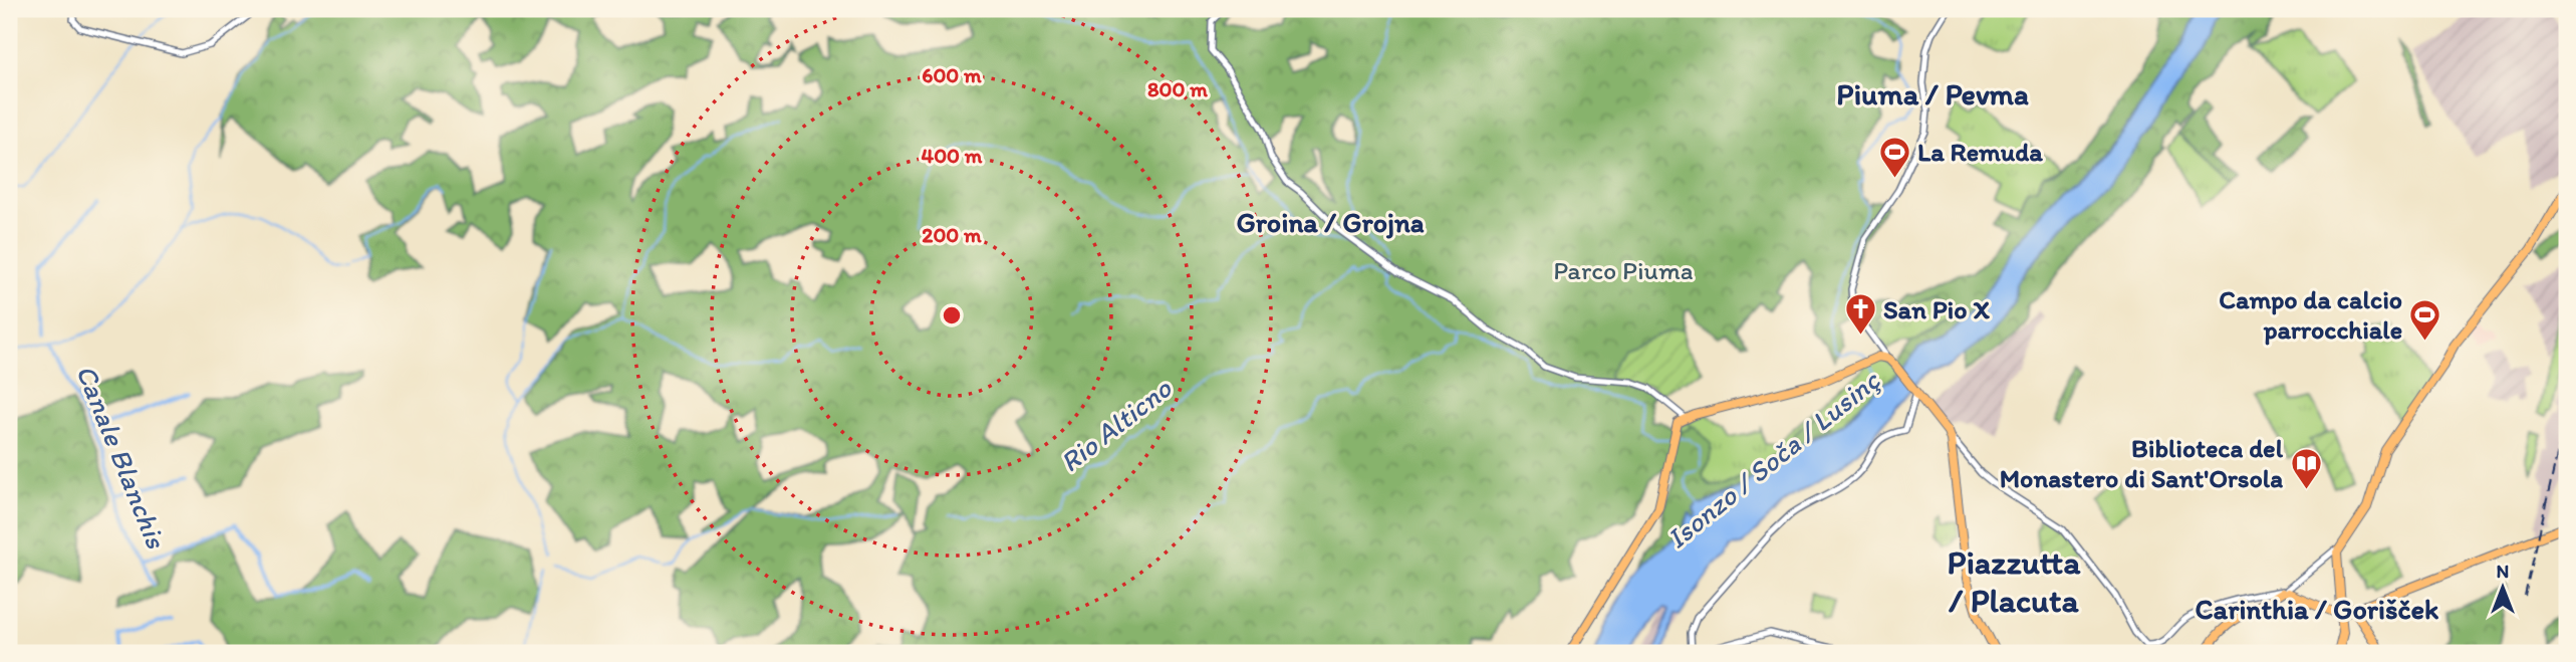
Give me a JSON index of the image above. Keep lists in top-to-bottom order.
{
  "districts": [
    "Piuma / Pevma",
    "Groina / Grojna",
    "Piazzutta / Placuta",
    "Carinthia / Gorišček"
  ],
  "water": ["Rio Alticno", "Canale Blanchis", "Isonzo / Soča / Lusinç"],
  "parks": ["Parco Piuma"],
  "places": {
    "sports": ["La Remuda", "Campo da calcio parrocchiale"],
    "church": ["San Pio X"],
    "library": ["Biblioteca del Monastero di Sant'Orsola"]
  },
  "north": "top",
  "rings": [
    "600 m",
    "800 m",
    "400 m",
    "200 m"
  ]
}
